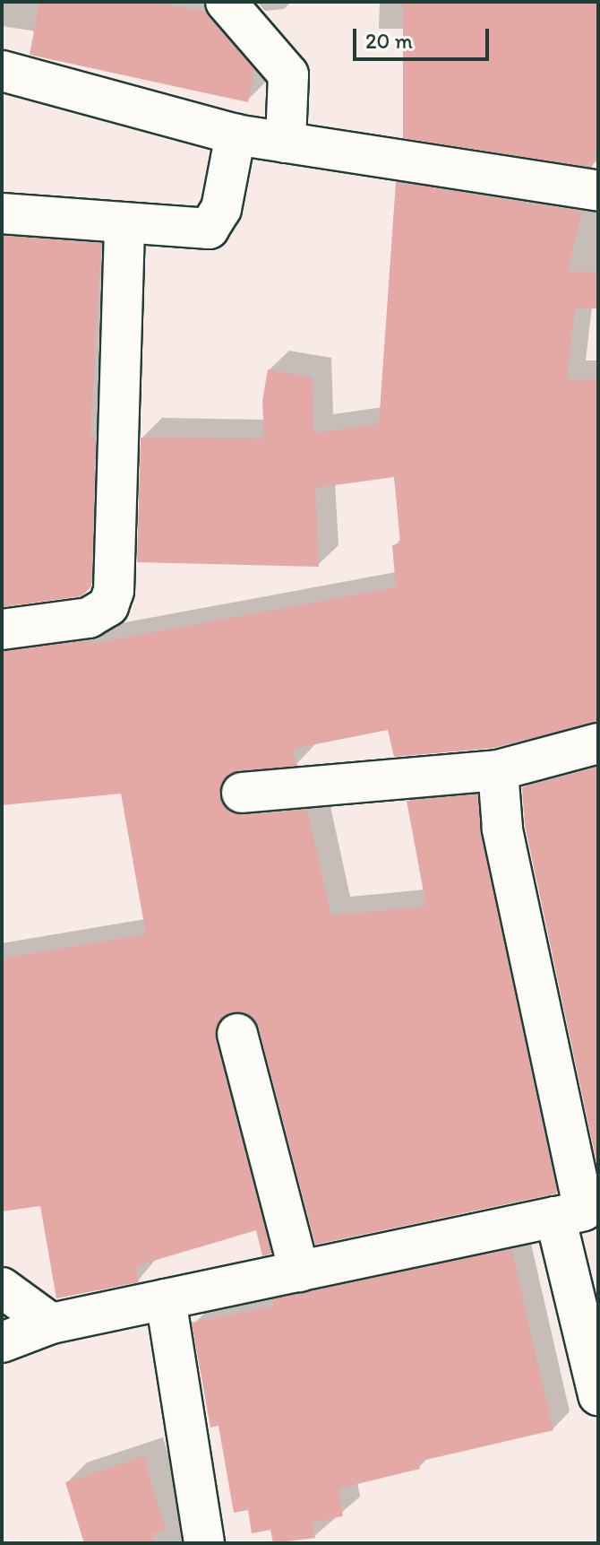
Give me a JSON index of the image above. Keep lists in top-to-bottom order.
{
  "scale_bar": "20 m"
}
